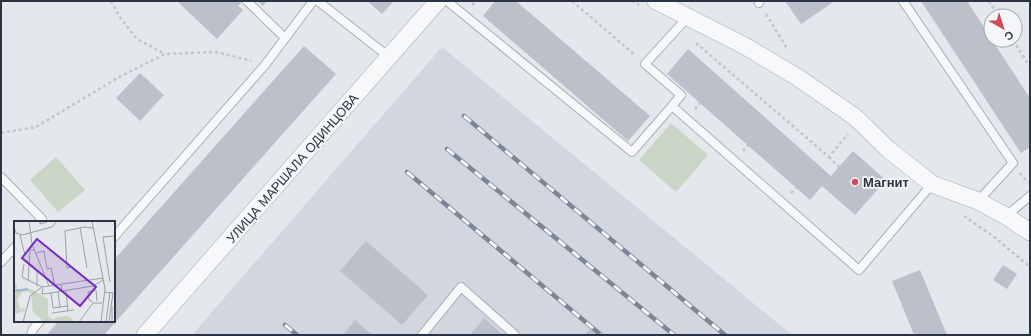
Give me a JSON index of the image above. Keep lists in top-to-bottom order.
{
  "streets": {
    "street": ["УЛИЦА МАРШАЛА ОДИНЦОВА"]
  },
  "places": ["Магнит"],
  "north": "bottom right"
}
